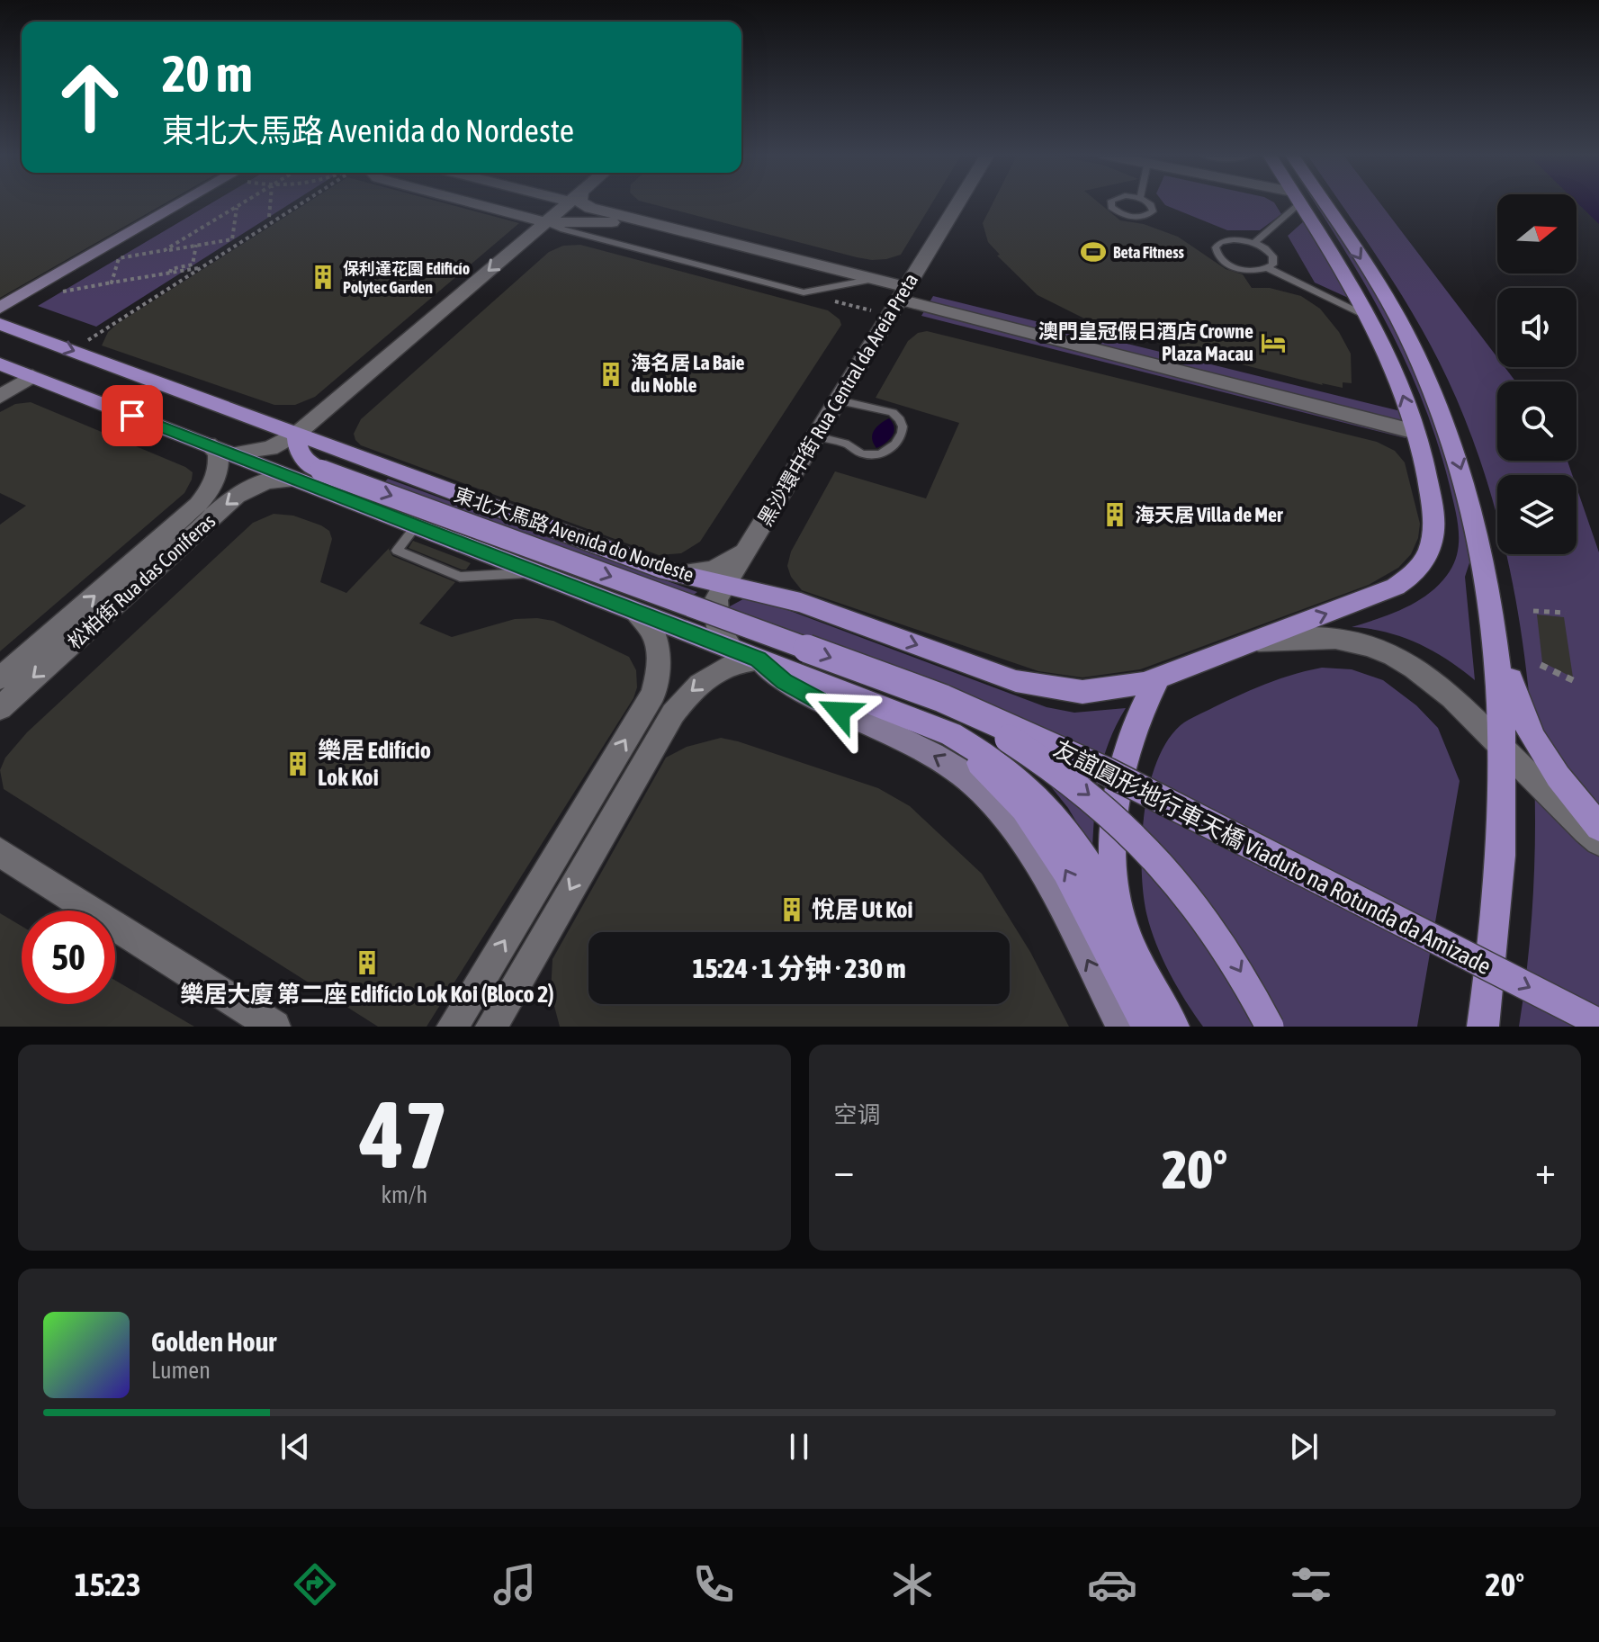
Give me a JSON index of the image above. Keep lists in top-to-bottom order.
{
  "streets": {
    "main road": ["東北大馬路 Avenida do Nordeste", "友誼圓形地行車天橋 Viaduto na Rotunda da Amizade"],
    "street": ["黑沙環中街 Rua Central da Areia Preta", "松柏街 Rua das Coníferas"]
  },
  "crossings": [
    ["黑沙環中街 Rua Central da Areia Preta", "東北大馬路 Avenida do Nordeste"],
    ["東北大馬路 Avenida do Nordeste", "友誼圓形地行車天橋 Viaduto na Rotunda da Amizade"]
  ],
  "places": {
    "sports": ["Beta Fitness"],
    "building": [
      "保利達花園 Edificío Polytec Garden",
      "海名居 La Baie du Noble",
      "海天居 Villa de Mer",
      "樂居 Edifício Lok Koi",
      "悅居 Ut Koi",
      "樂居大廈 第二座 Edifício Lok Koi (Bloco 2)"
    ],
    "hotel": ["澳門皇冠假日酒店 Crowne Plaza Macau"]
  },
  "north": "right",
  "page": {
    "turn": ["20 m", "東北大馬路 Avenida do Nordeste"],
    "limit": "50",
    "trip": "15:24 · 1 分钟 · 230 m",
    "tile": [
      ["47", "km/h"],
      "空调"
    ],
    "heat": ["−", "20°", "+"],
    "song": ["Golden Hour", "Lumen"],
    "tabs": ["15:23", "20°"]
  }
}
